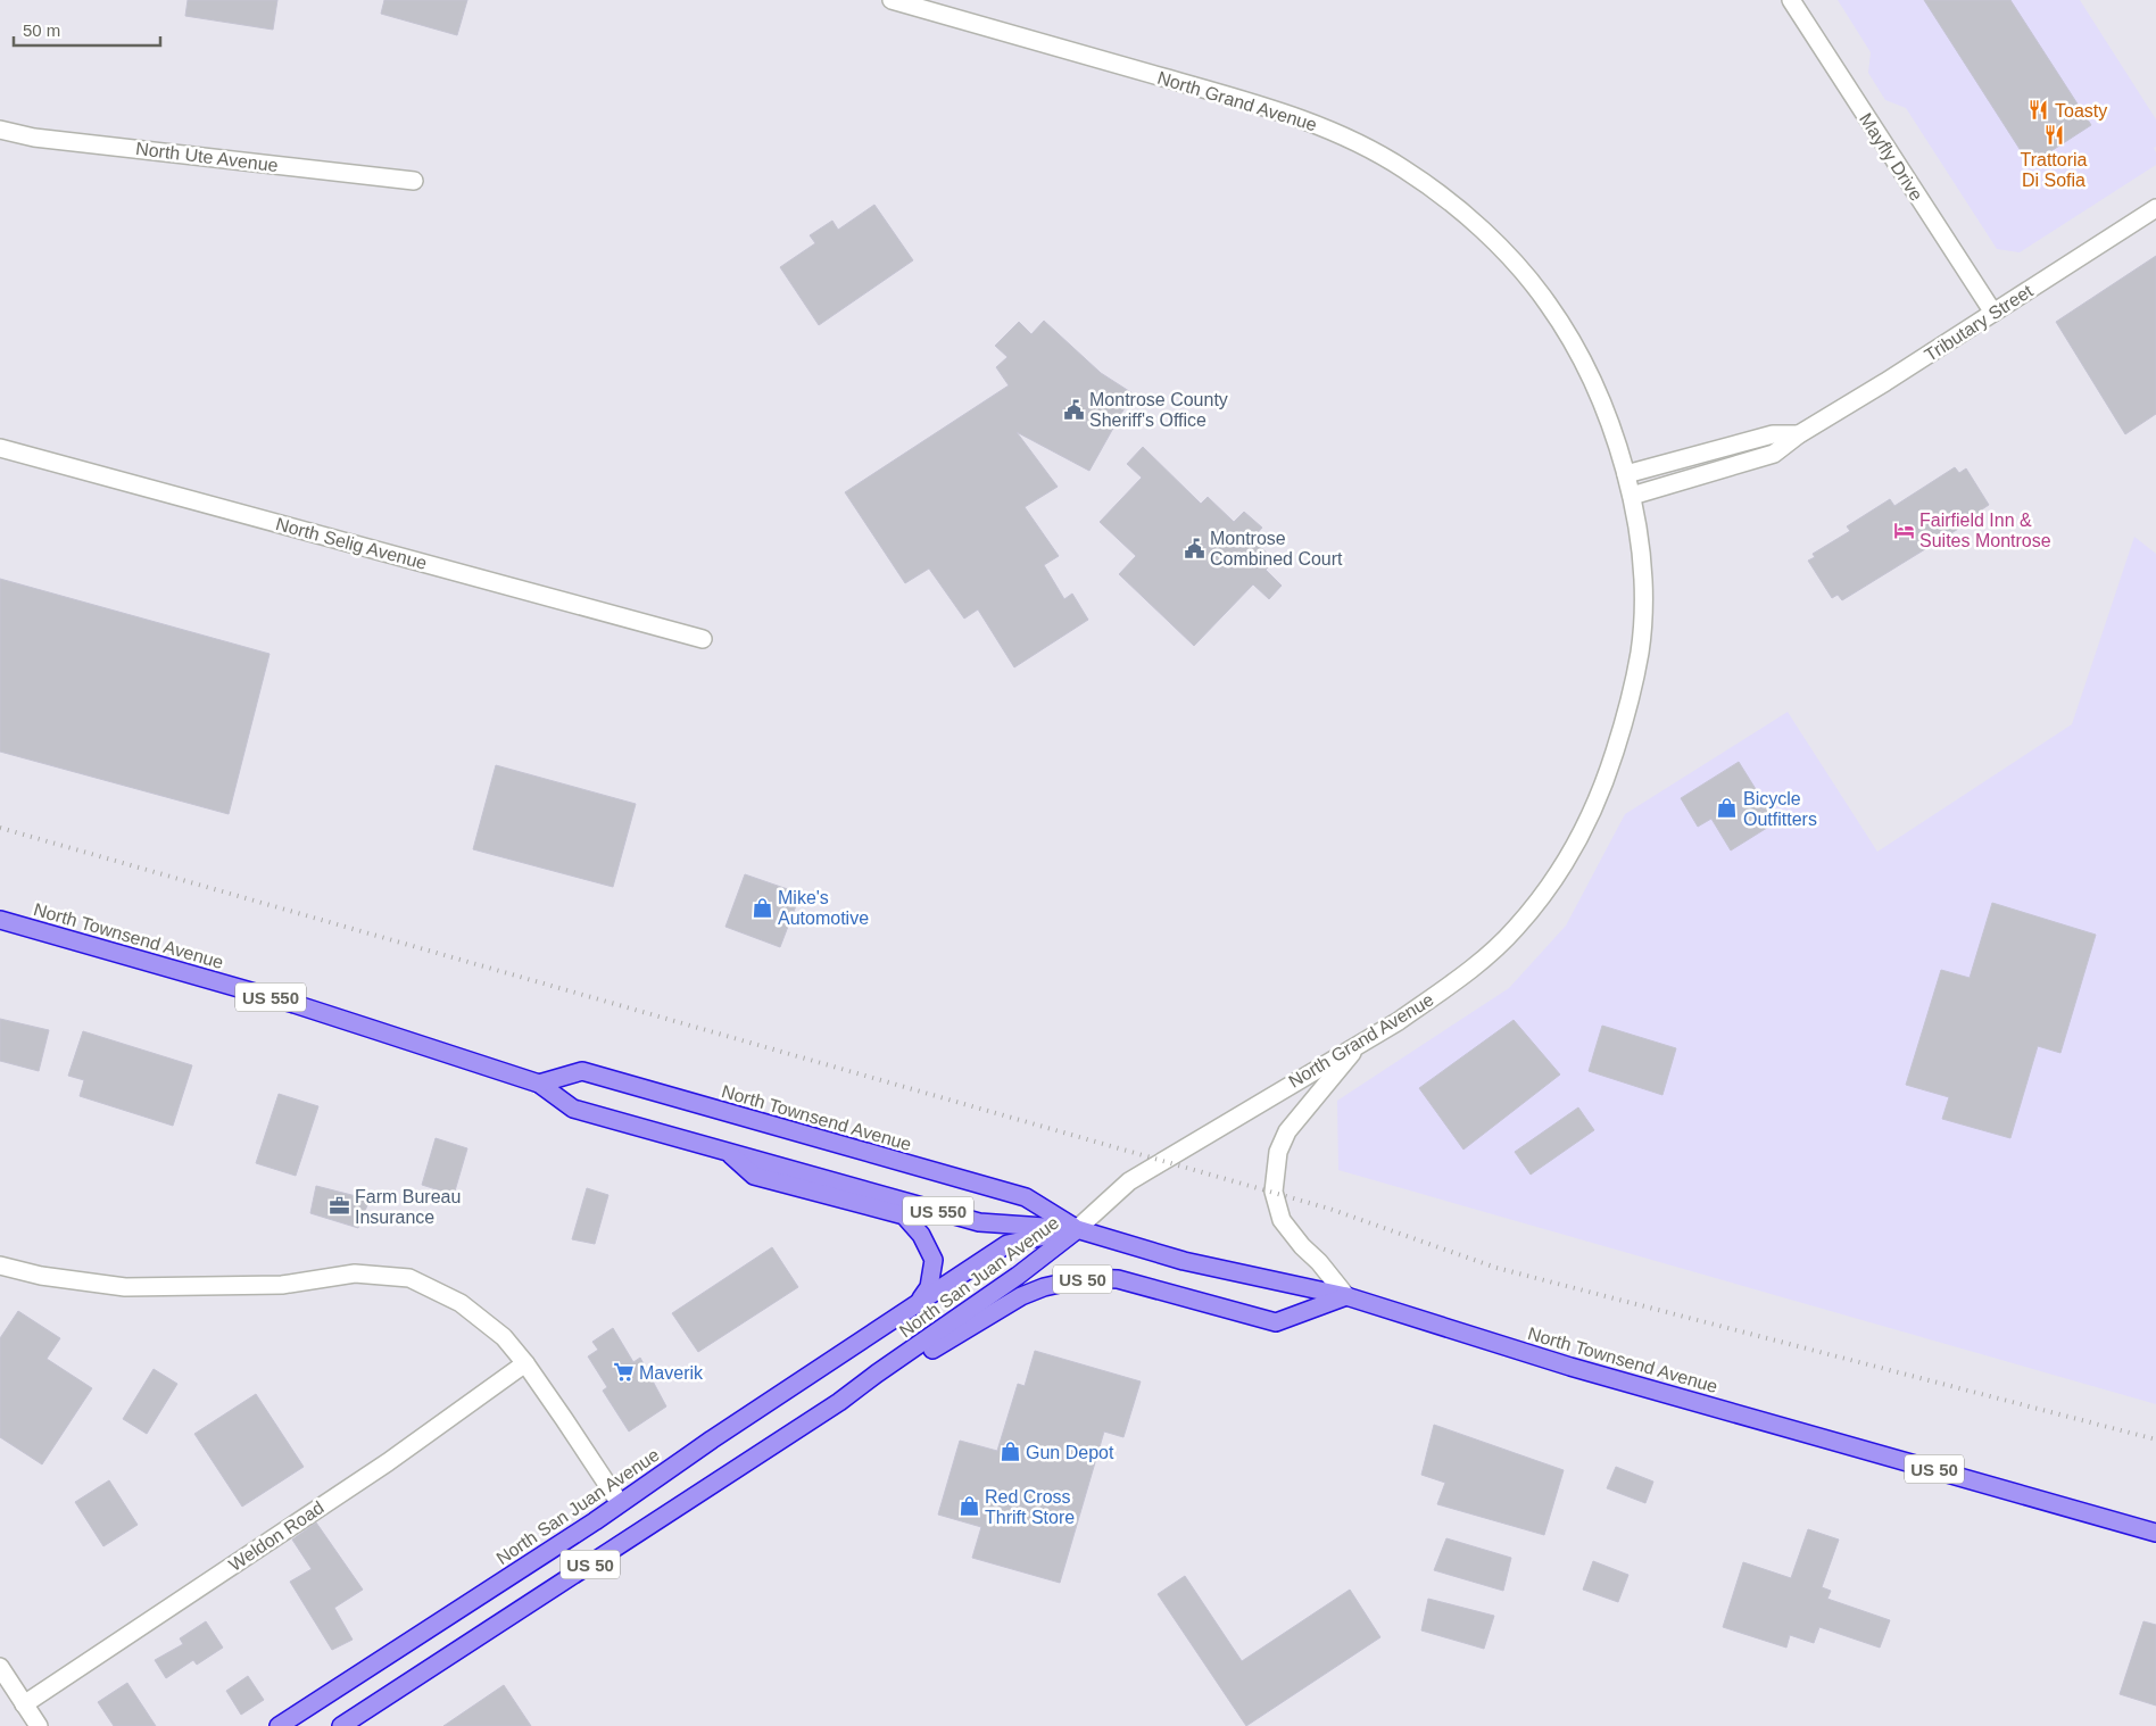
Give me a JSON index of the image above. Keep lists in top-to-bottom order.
{
  "streets": {
    "highway": [
      "North Townsend Avenue",
      "US 550",
      "North San Juan Avenue",
      "US 50"
    ],
    "street": [
      "North Grand Avenue",
      "North Ute Avenue",
      "Mayfly Drive",
      "Tributary Street",
      "North Selig Avenue",
      "Weldon Road"
    ]
  },
  "crossings": [
    ["North Grand Avenue", "Tributary Street"],
    ["North Grand Avenue", "North Townsend Avenue"],
    ["North Grand Avenue", "North San Juan Avenue"],
    ["Mayfly Drive", "Tributary Street"],
    ["North Townsend Avenue", "North San Juan Avenue"],
    ["North Townsend Avenue", "US 50"],
    ["North San Juan Avenue", "US 50"]
  ],
  "places": {
    "restaurant": ["Toasty", "Trattoria Di Sofia"],
    "public building": ["Montrose County Sheriff's Office", "Montrose Combined Court"],
    "hotel": ["Fairfield Inn & Suites Montrose"],
    "shop": [
      "Bicycle Outfitters",
      "Mike's Automotive",
      "Gun Depot",
      "Red Cross Thrift Store"
    ],
    "office": ["Farm Bureau Insurance"],
    "supermarket": ["Maverik"]
  },
  "scale_bar": "50 m"
}
